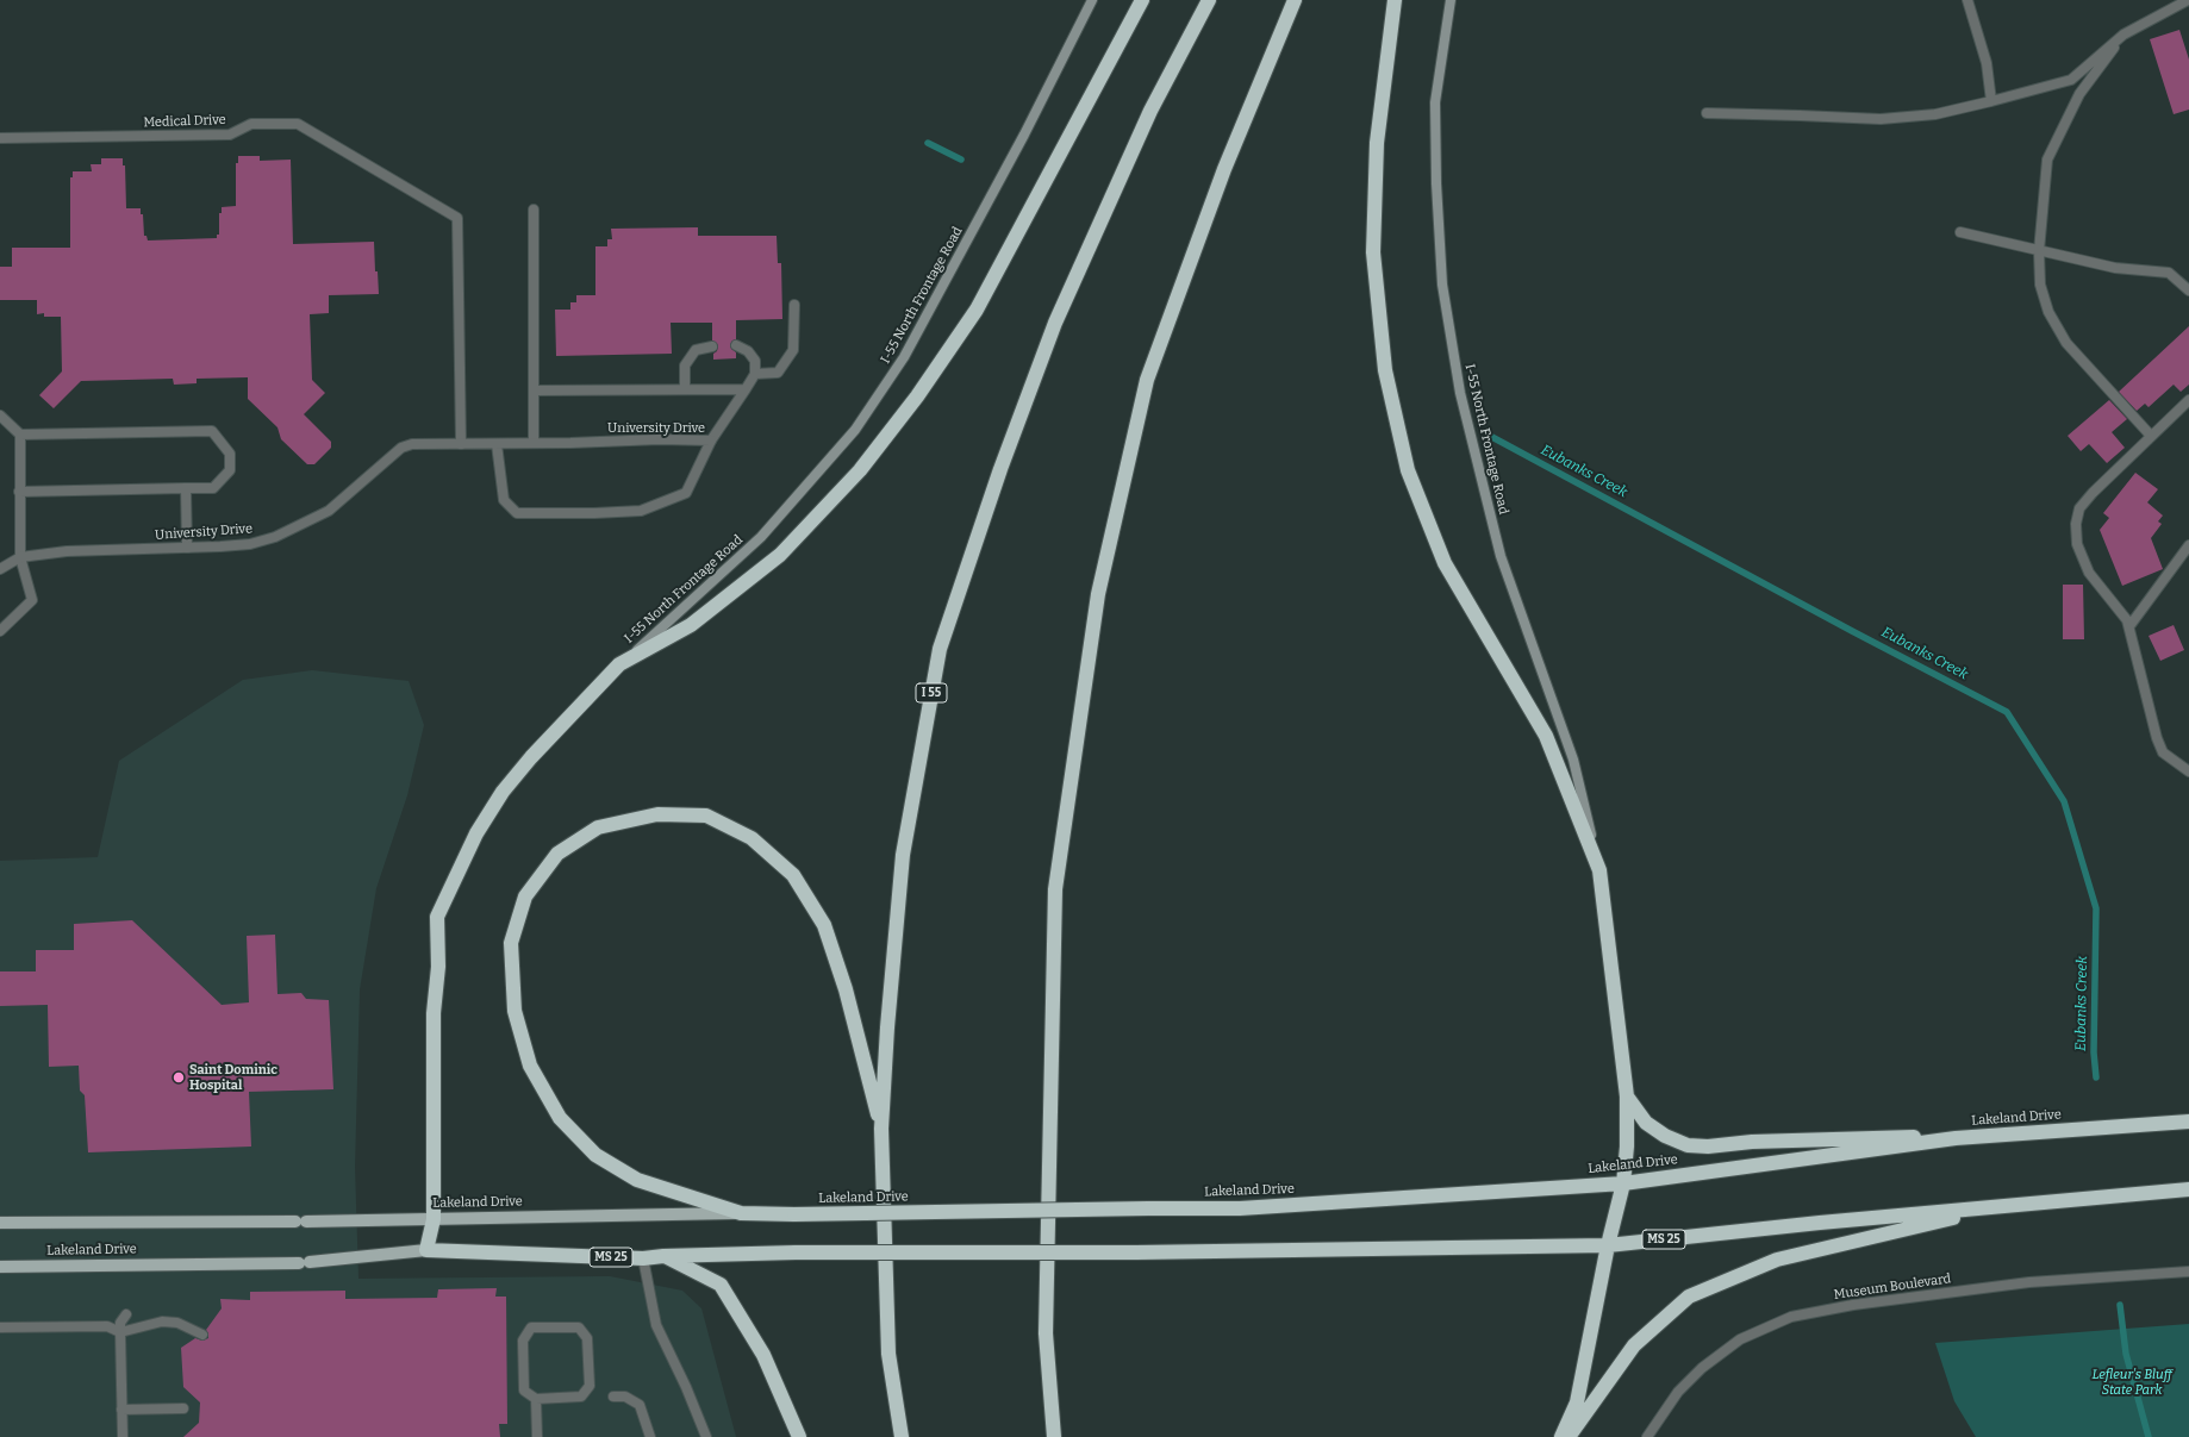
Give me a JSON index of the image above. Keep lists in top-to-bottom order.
{
  "streets": {
    "highway": ["I 55", "Lakeland Drive", "MS 25"],
    "street": [
      "Medical Drive",
      "I-55 North Frontage Road",
      "University Drive",
      "Museum Boulevard"
    ]
  },
  "crossings": [
    ["Medical Drive", "University Drive"]
  ],
  "water": ["Eubanks Creek"],
  "parks": ["Lefleur's Bluff State Park"],
  "places": ["Saint Dominic Hospital"]
}
